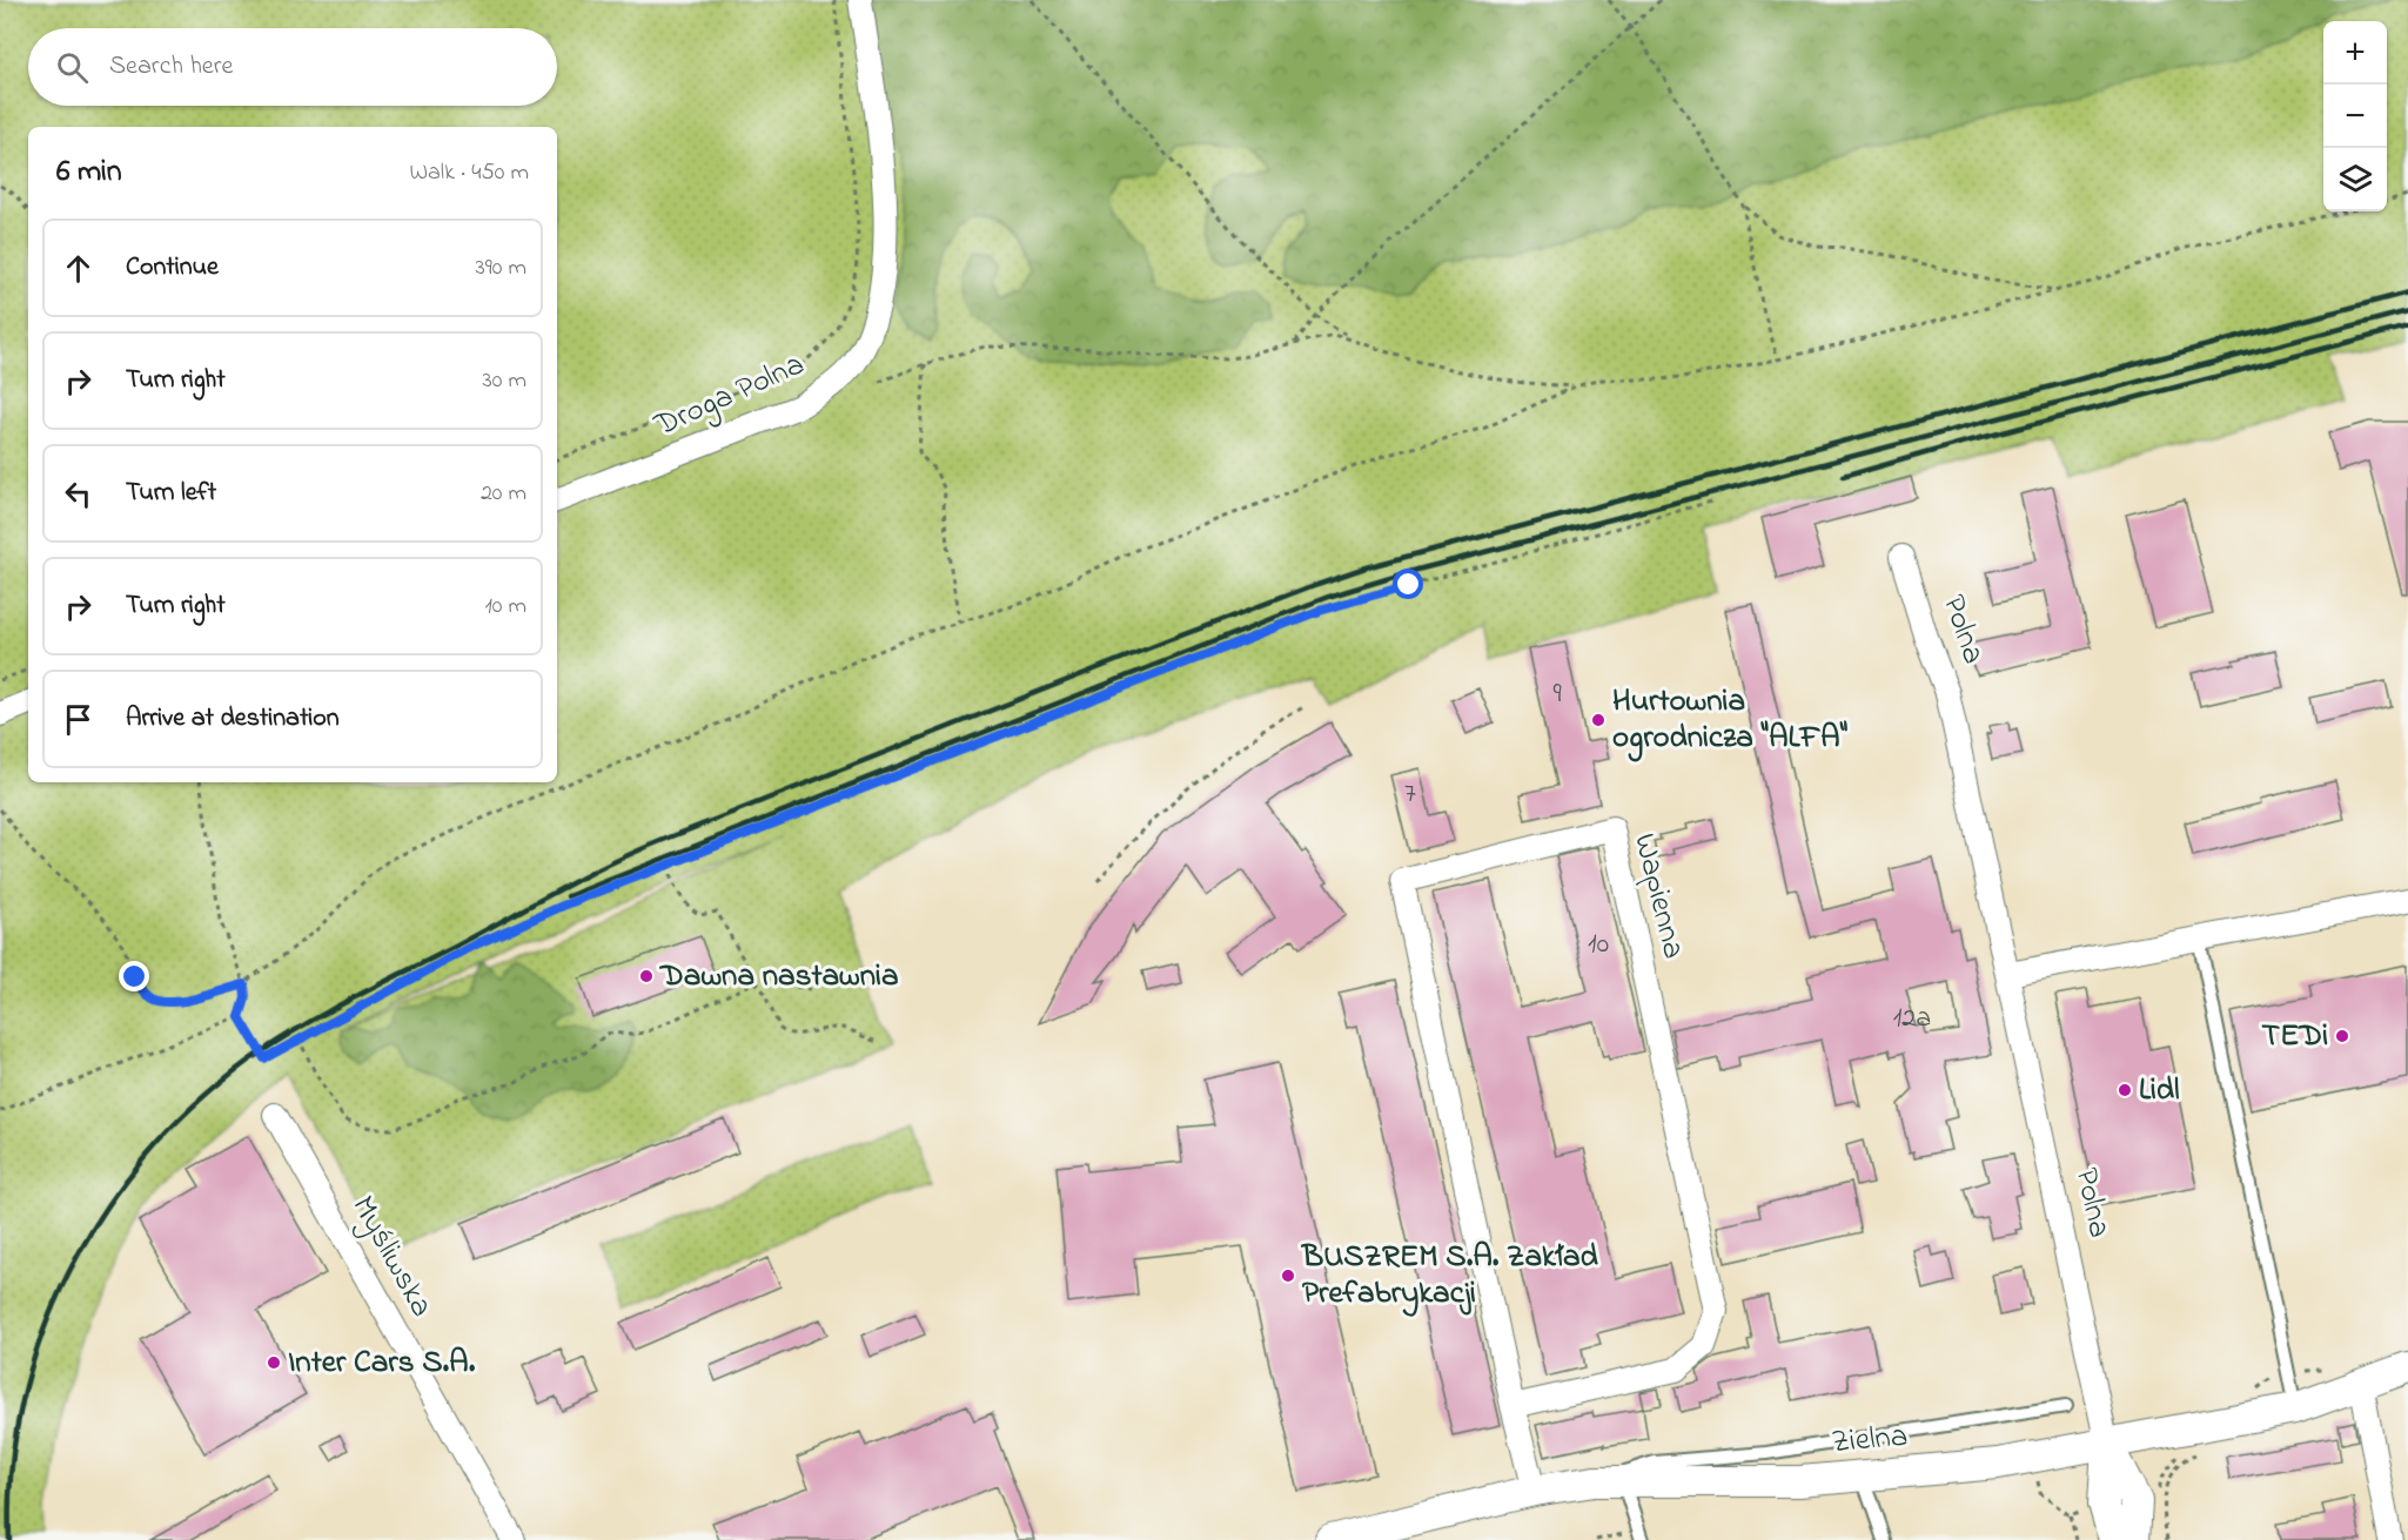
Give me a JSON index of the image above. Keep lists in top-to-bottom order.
{
  "streets": {
    "street": [
      "Droga Polna",
      "Polna",
      "Wapienna",
      "Myśliwska",
      "Zielna"
    ]
  },
  "crossings": [
    ["Polna", "Zielna"],
    ["Wapienna", "Zielna"]
  ],
  "places": [
    "Hurtownia ogrodnicza \"ALFA\"",
    "Dawna nastawnia",
    "TEDi",
    "Lidl",
    "BUSZREM S.A. Zakład Prefabrykacji",
    "Inter Cars S.A."
  ],
  "house_numbers": [
    "9",
    "7",
    "10",
    "12a"
  ],
  "page": {
    "map_buttons": ["+", "−"],
    "search": "Search here",
    "heading": ["6 min", "Walk · 450 m"],
    "list": [
      ["Continue", "390 m"],
      ["Turn right", "30 m"],
      ["Turn left", "20 m"],
      ["Turn right", "10 m"],
      "Arrive at destination"
    ]
  }
}
